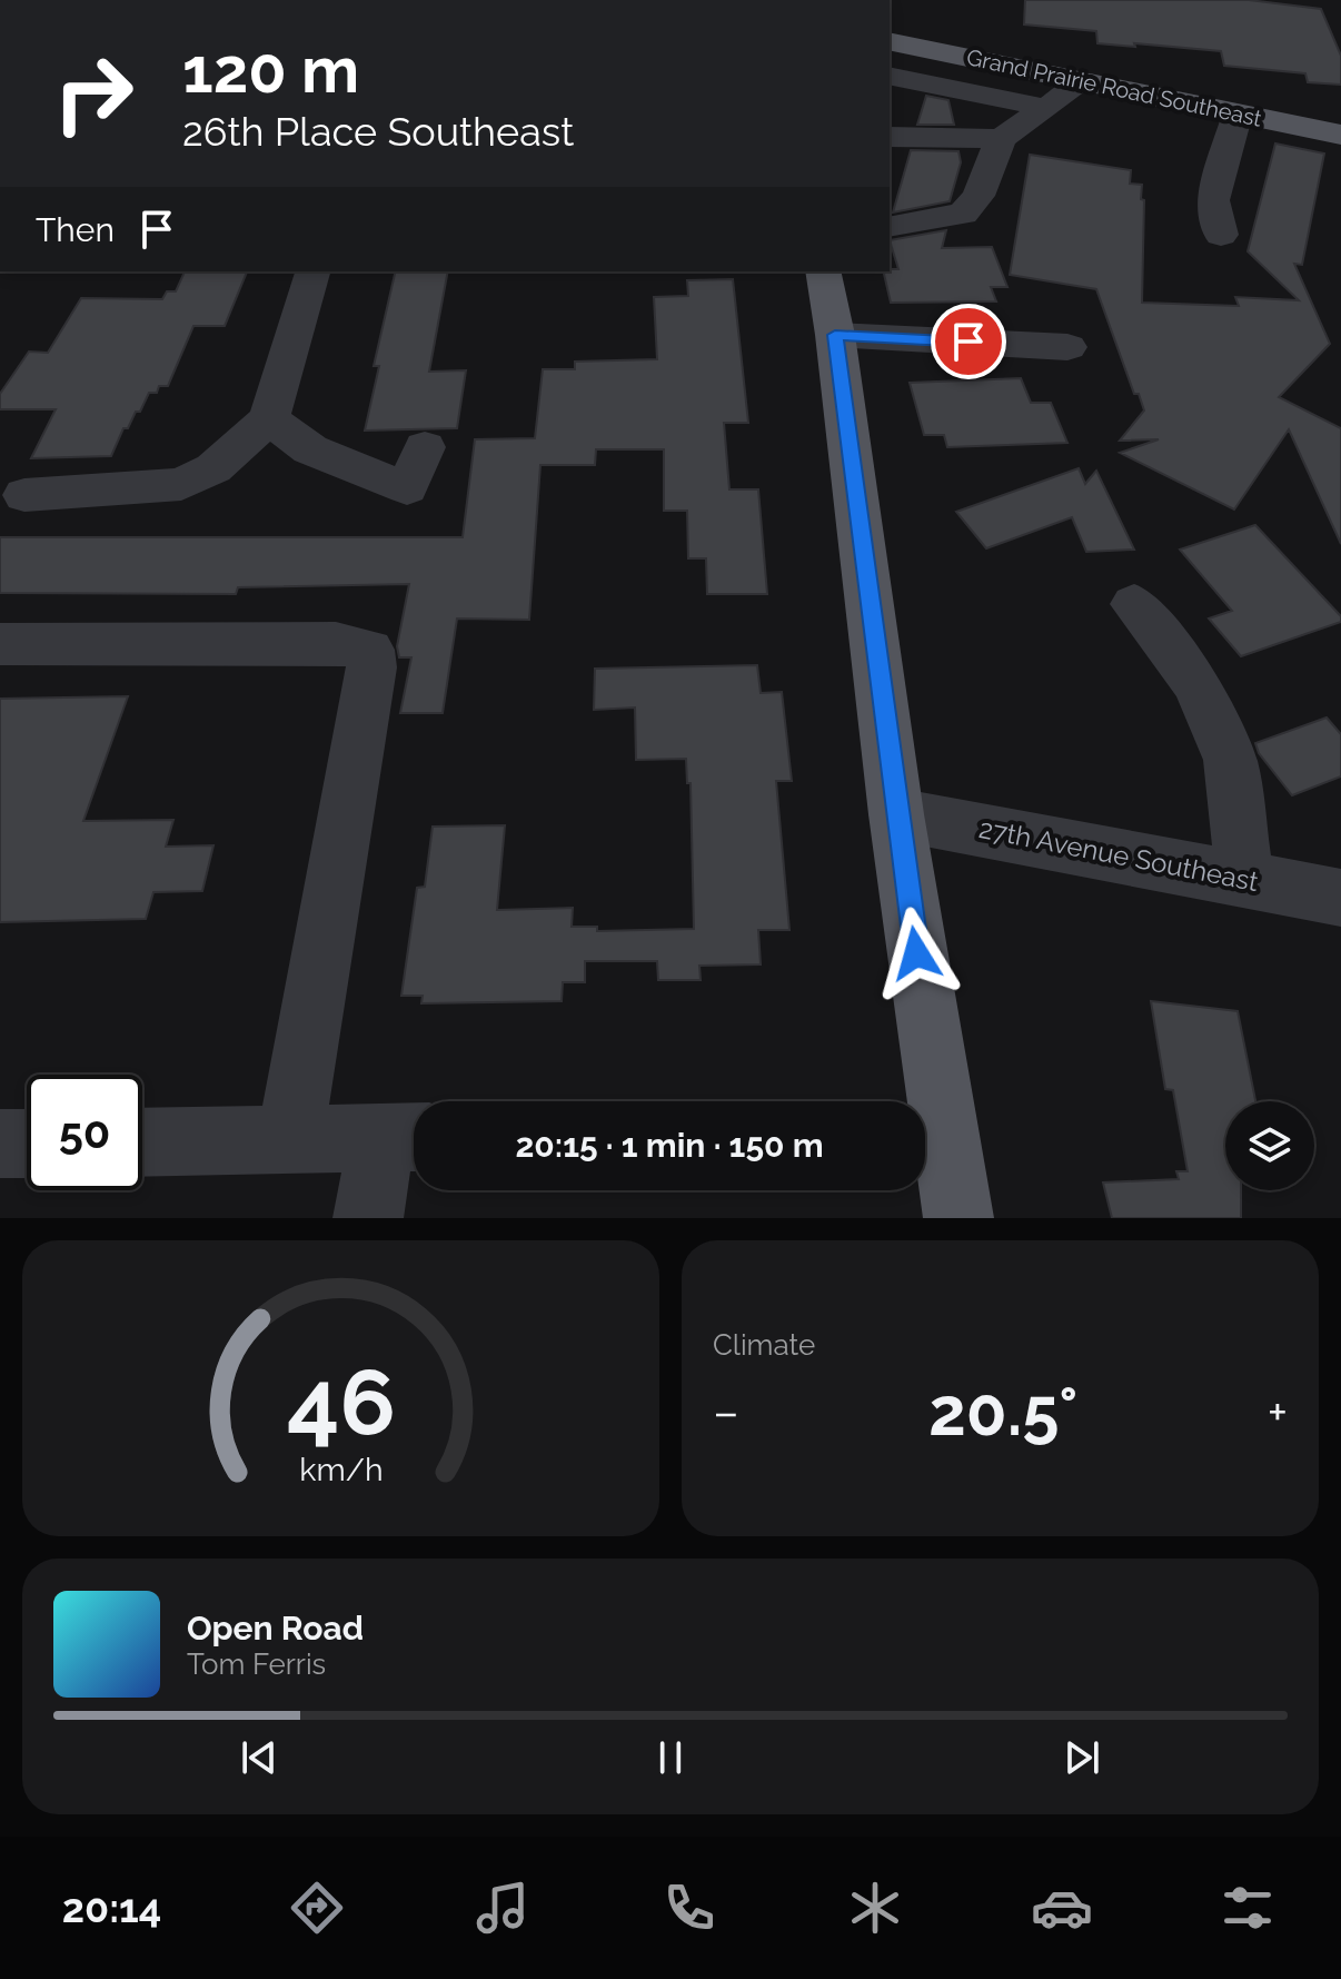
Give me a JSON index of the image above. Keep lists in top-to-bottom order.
{
  "streets": {
    "main road": ["Grand Prairie Road Southeast"],
    "street": ["27th Avenue Southeast"]
  },
  "page": {
    "turn": ["120 m", "26th Place Southeast"],
    "then": "Then",
    "limit": "50",
    "trip": "20:15 · 1 min · 150 m",
    "tile": "Climate",
    "heat": ["−", "20.5°", "+"],
    "song": ["Open Road", "Tom Ferris"],
    "tabs": "20:14",
    "gauge": ["46", "km/h"]
  }
}
